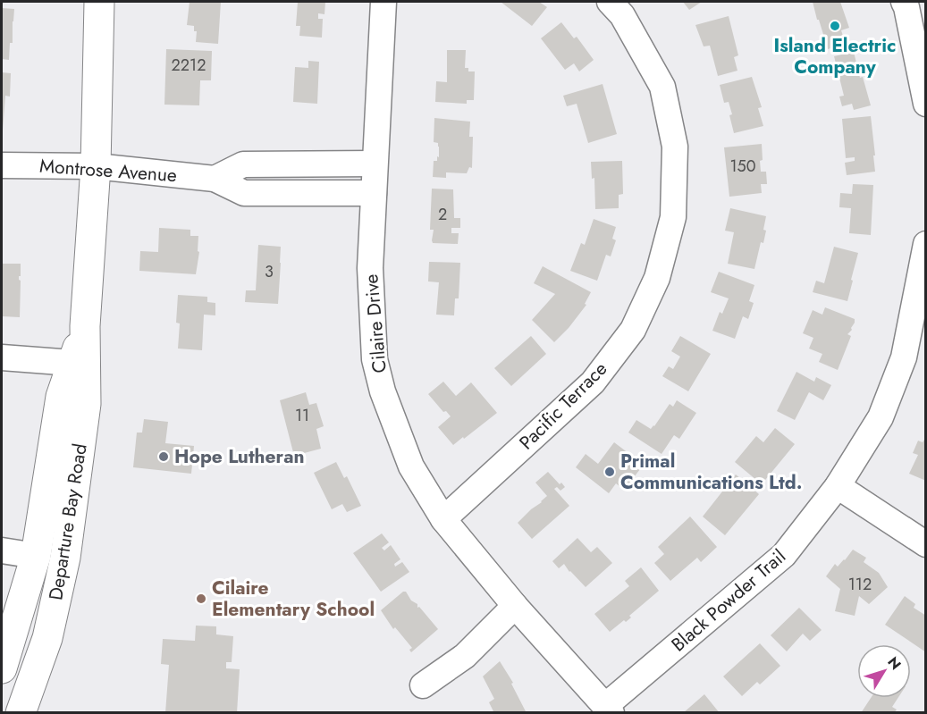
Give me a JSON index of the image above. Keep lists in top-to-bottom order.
{
  "streets": {
    "main road": ["Departure Bay Road"],
    "street": [
      "Montrose Avenue",
      "Cilaire Drive",
      "Pacific Terrace",
      "Black Powder Trail"
    ]
  },
  "crossings": [
    ["Montrose Avenue", "Cilaire Drive"],
    ["Montrose Avenue", "Departure Bay Road"],
    ["Cilaire Drive", "Pacific Terrace"],
    ["Cilaire Drive", "Black Powder Trail"]
  ],
  "places": [
    "Island Electric Company",
    "Hope Lutheran",
    "Primal Communications Ltd.",
    "Cilaire Elementary School"
  ],
  "house_numbers": [
    "2212",
    "150",
    "2",
    "3",
    "11",
    "112"
  ],
  "north": "top right"
}
